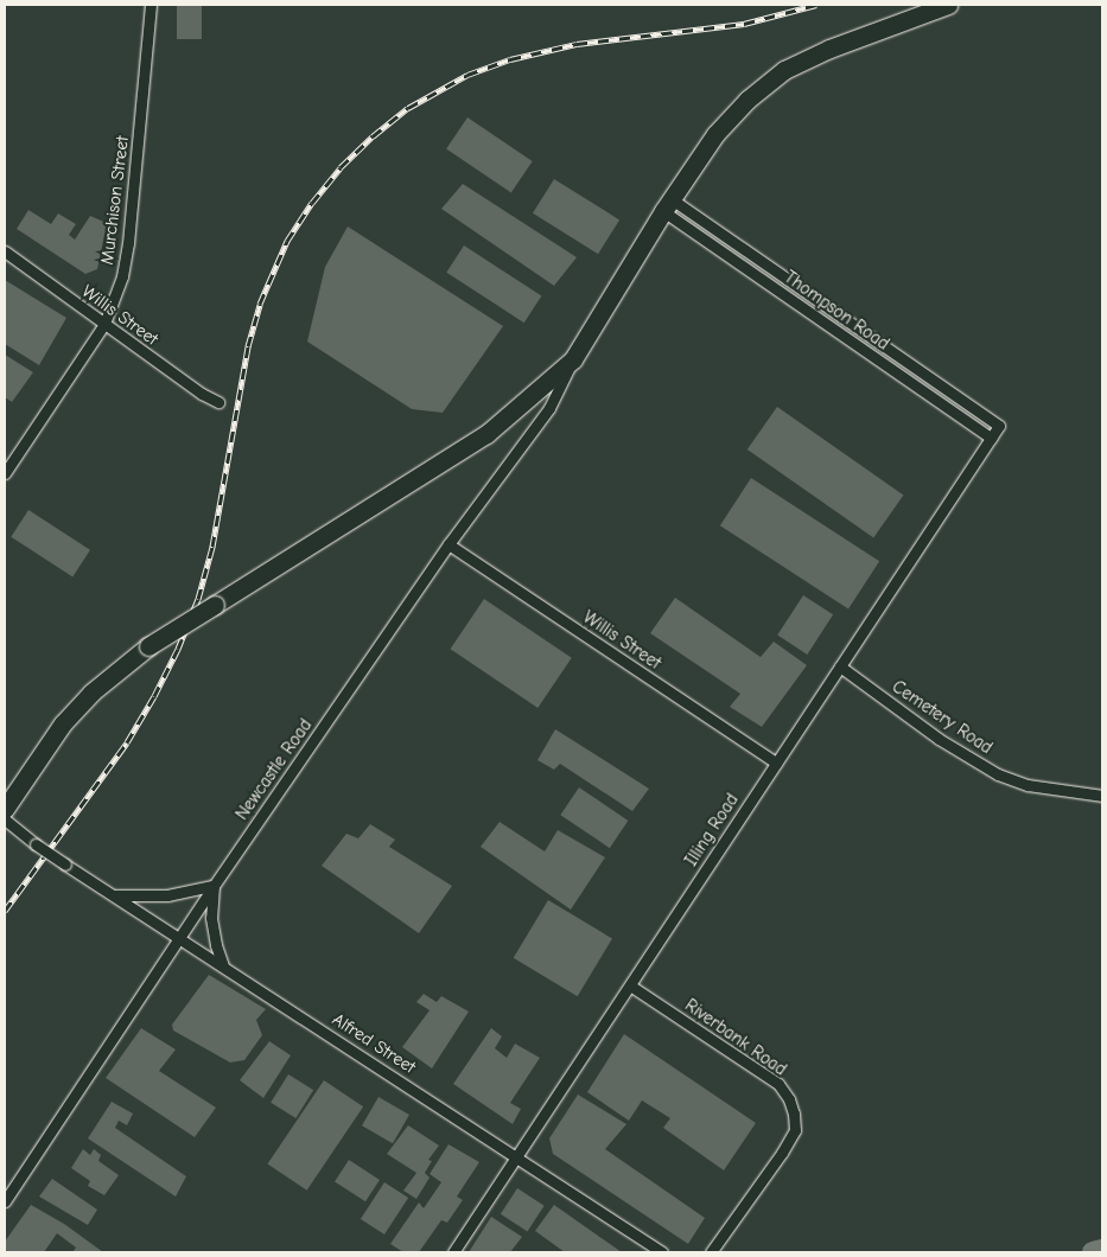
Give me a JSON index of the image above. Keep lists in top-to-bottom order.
{
  "streets": {
    "street": [
      "Murchison Street",
      "Thompson Road",
      "Willis Street",
      "Cemetery Road",
      "Newcastle Road",
      "Illing Road",
      "Riverbank Road",
      "Alfred Street"
    ]
  },
  "crossings": [
    ["Murchison Street", "Willis Street"],
    ["Thompson Road", "Illing Road"],
    ["Willis Street", "Newcastle Road"],
    ["Willis Street", "Illing Road"],
    ["Cemetery Road", "Illing Road"],
    ["Newcastle Road", "Alfred Street"],
    ["Illing Road", "Riverbank Road"],
    ["Illing Road", "Alfred Street"]
  ]
}
